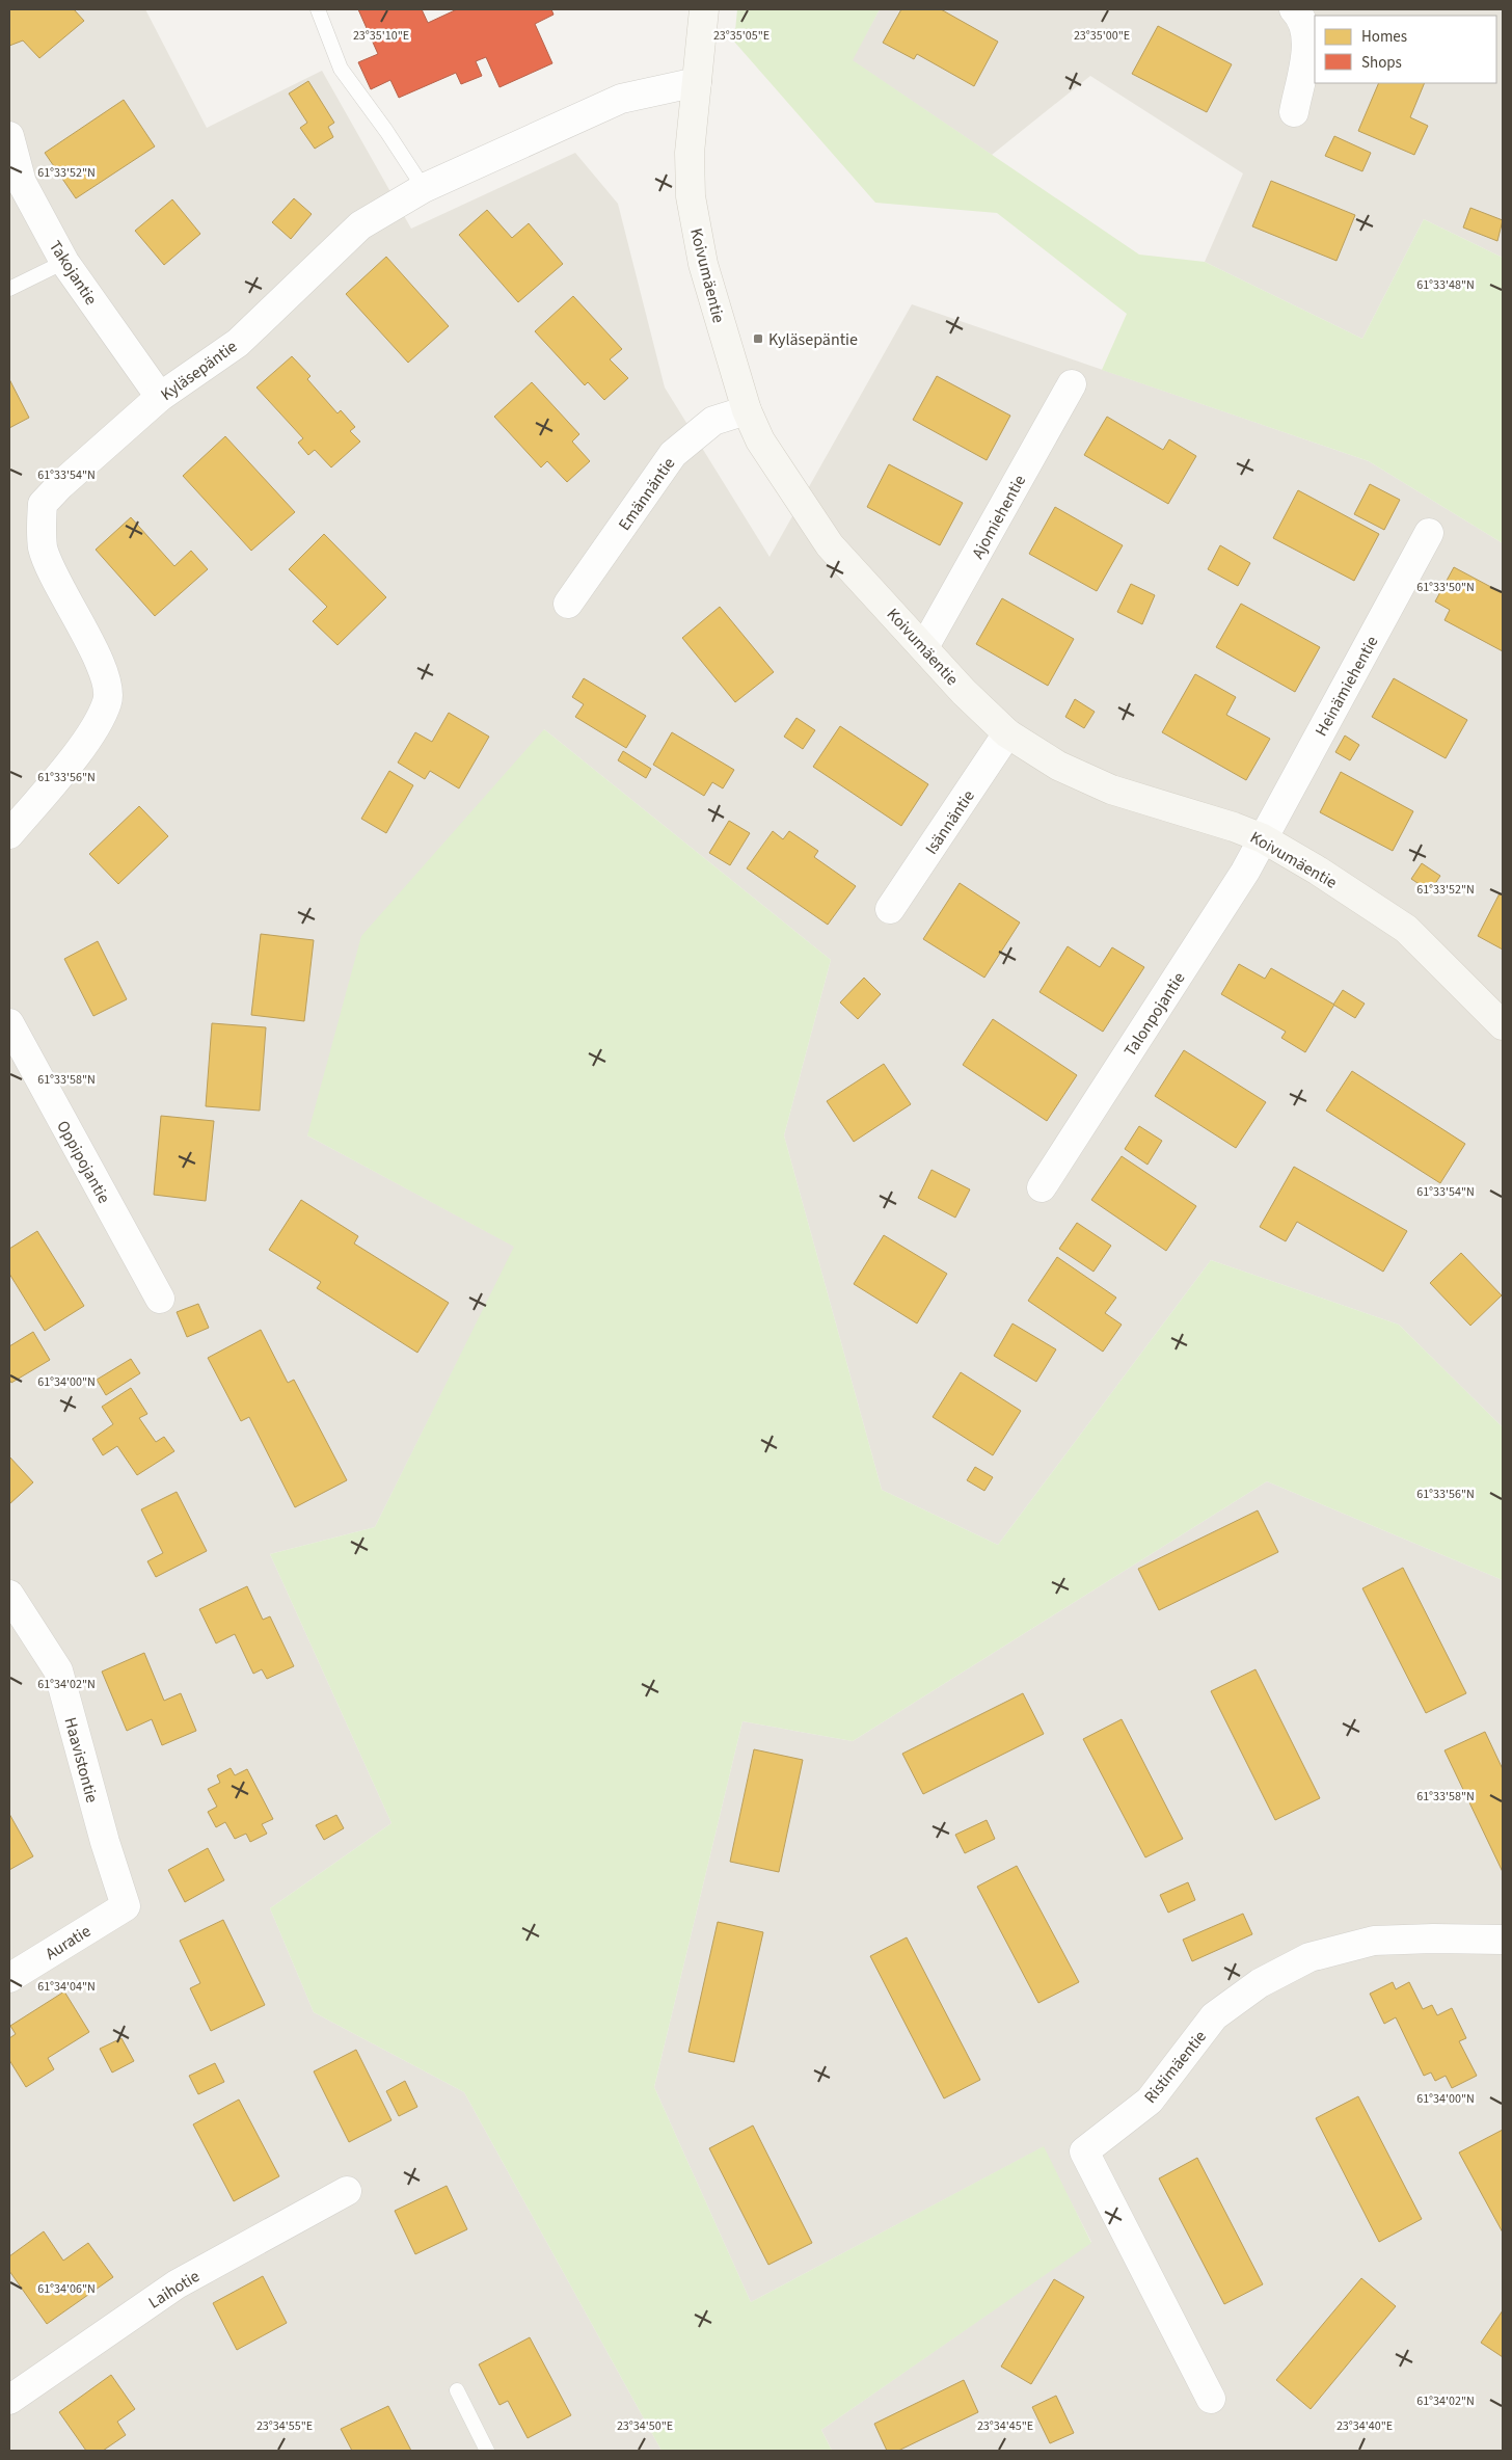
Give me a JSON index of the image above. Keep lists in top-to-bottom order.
{
  "streets": {
    "street": [
      "Takojantie",
      "Koivumäentie",
      "Kyläsepäntie",
      "Emännäntie",
      "Ajomiehentie",
      "Heinämiehentie",
      "Isännäntie",
      "Talonpojantie",
      "Oppipojantie",
      "Haavistontie",
      "Auratie",
      "Ristimäentie",
      "Laihotie"
    ]
  },
  "crossings": [
    ["Takojantie", "Kyläsepäntie"],
    ["Koivumäentie", "Kyläsepäntie"],
    ["Koivumäentie", "Emännäntie"],
    ["Koivumäentie", "Ajomiehentie"],
    ["Koivumäentie", "Heinämiehentie"],
    ["Koivumäentie", "Isännäntie"],
    ["Koivumäentie", "Talonpojantie"],
    ["Heinämiehentie", "Talonpojantie"],
    ["Haavistontie", "Auratie"]
  ],
  "places": {
    "transit": ["Kyläsepäntie"]
  },
  "legend": ["Homes", "Shops"],
  "coordinates": [
    "23°35'10\"E",
    "23°35'05\"E",
    "23°35'00\"E",
    "61°33'52\"N",
    "61°33'48\"N",
    "61°33'54\"N",
    "61°33'50\"N",
    "61°33'56\"N",
    "61°33'58\"N",
    "61°34'00\"N",
    "61°34'02\"N",
    "61°34'04\"N",
    "61°34'06\"N",
    "23°34'55\"E",
    "23°34'50\"E",
    "23°34'45\"E",
    "23°34'40\"E"
  ]
}
